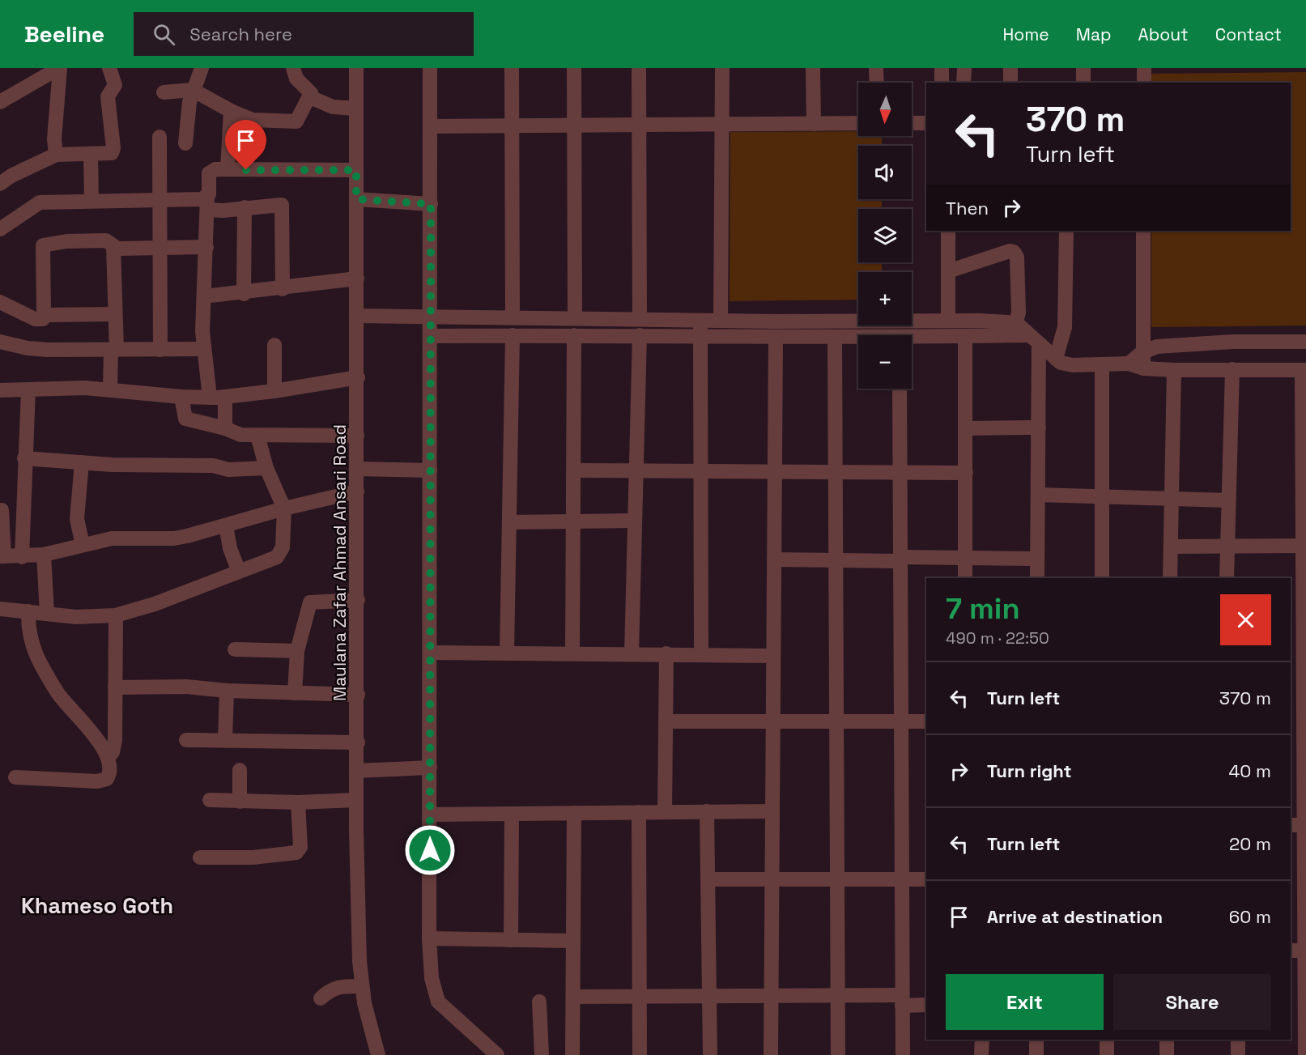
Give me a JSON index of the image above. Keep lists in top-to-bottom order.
{
  "streets": {
    "street": ["Maulana Zafar Ahmad Ansari Road"]
  },
  "districts": ["Khameso Goth"],
  "north": "bottom",
  "page": {
    "header": "Beeline",
    "search": "Search here",
    "nav": [
      "Home",
      "Map",
      "About",
      "Contact"
    ],
    "map_buttons": ["+", "−"],
    "turn": ["370 m", "Turn left"],
    "then": "Then",
    "heading": ["7 min", "490 m · 22:50"],
    "list": [
      {
        "name": "Turn left",
        "value": "370 m"
      },
      {
        "name": "Turn right",
        "value": "40 m"
      },
      {
        "name": "Turn left",
        "value": "20 m"
      },
      {
        "name": "Arrive at destination",
        "value": "60 m"
      }
    ],
    "buttons": ["Exit", "Share"]
  }
}
